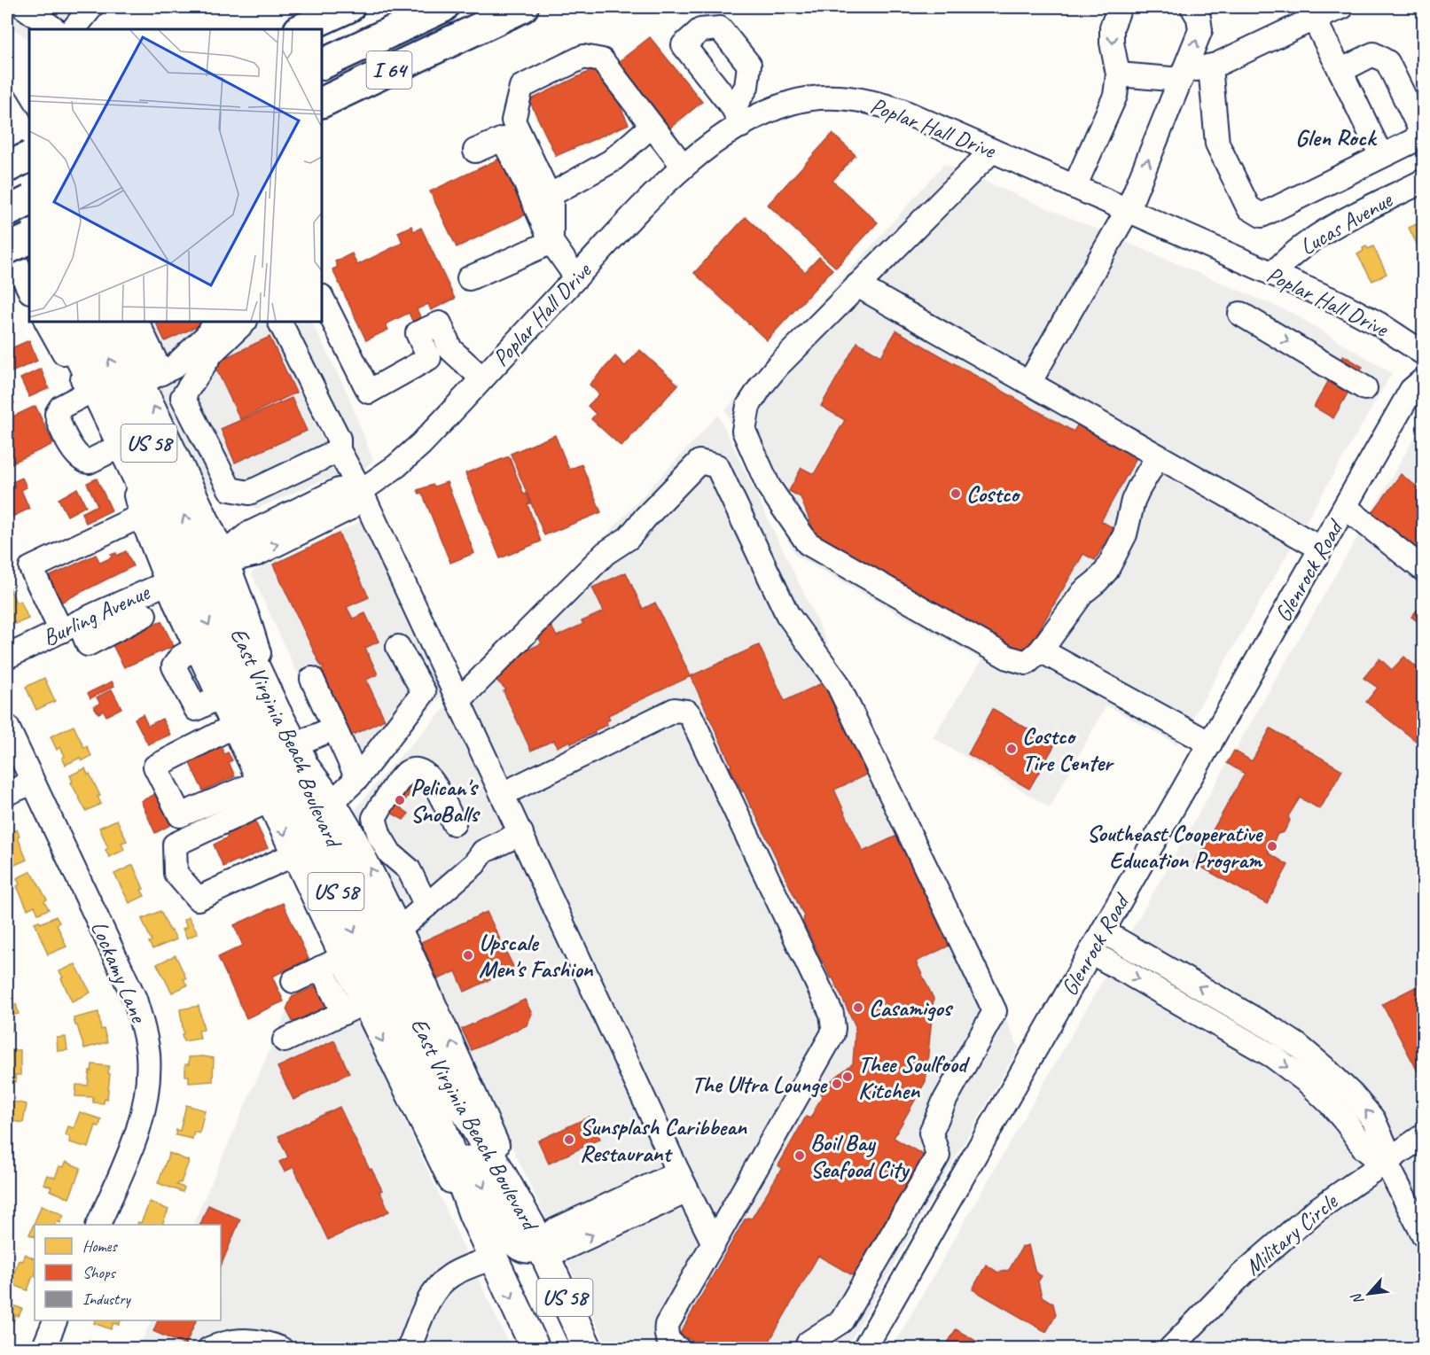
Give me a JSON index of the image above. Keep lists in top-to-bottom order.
{
  "streets": {
    "highway": ["I 64"],
    "main road": ["US 58", "East Virginia Beach Boulevard"],
    "street": [
      "Poplar Hall Drive",
      "Lucas Avenue",
      "Glenrock Road",
      "Burling Avenue",
      "Lockamy Lane",
      "Military Circle"
    ]
  },
  "crossings": [
    ["Poplar Hall Drive", "Lucas Avenue"],
    ["Poplar Hall Drive", "Burling Avenue"],
    ["Poplar Hall Drive", "East Virginia Beach Boulevard"],
    ["Burling Avenue", "East Virginia Beach Boulevard"]
  ],
  "districts": ["Glen Rock"],
  "places": [
    "Costco",
    "Costco Tire Center",
    "Pelican's SnoBalls",
    "Southeast Cooperative Education Program",
    "Upscale Men's Fashion",
    "Casamigos",
    "Thee Soulfood Kitchen",
    "The Ultra Lounge",
    "Sunsplash Caribbean Restaurant",
    "Boil Bay Seafood City"
  ],
  "legend": ["Homes", "Shops", "Industry"],
  "north": "bottom left"
}
